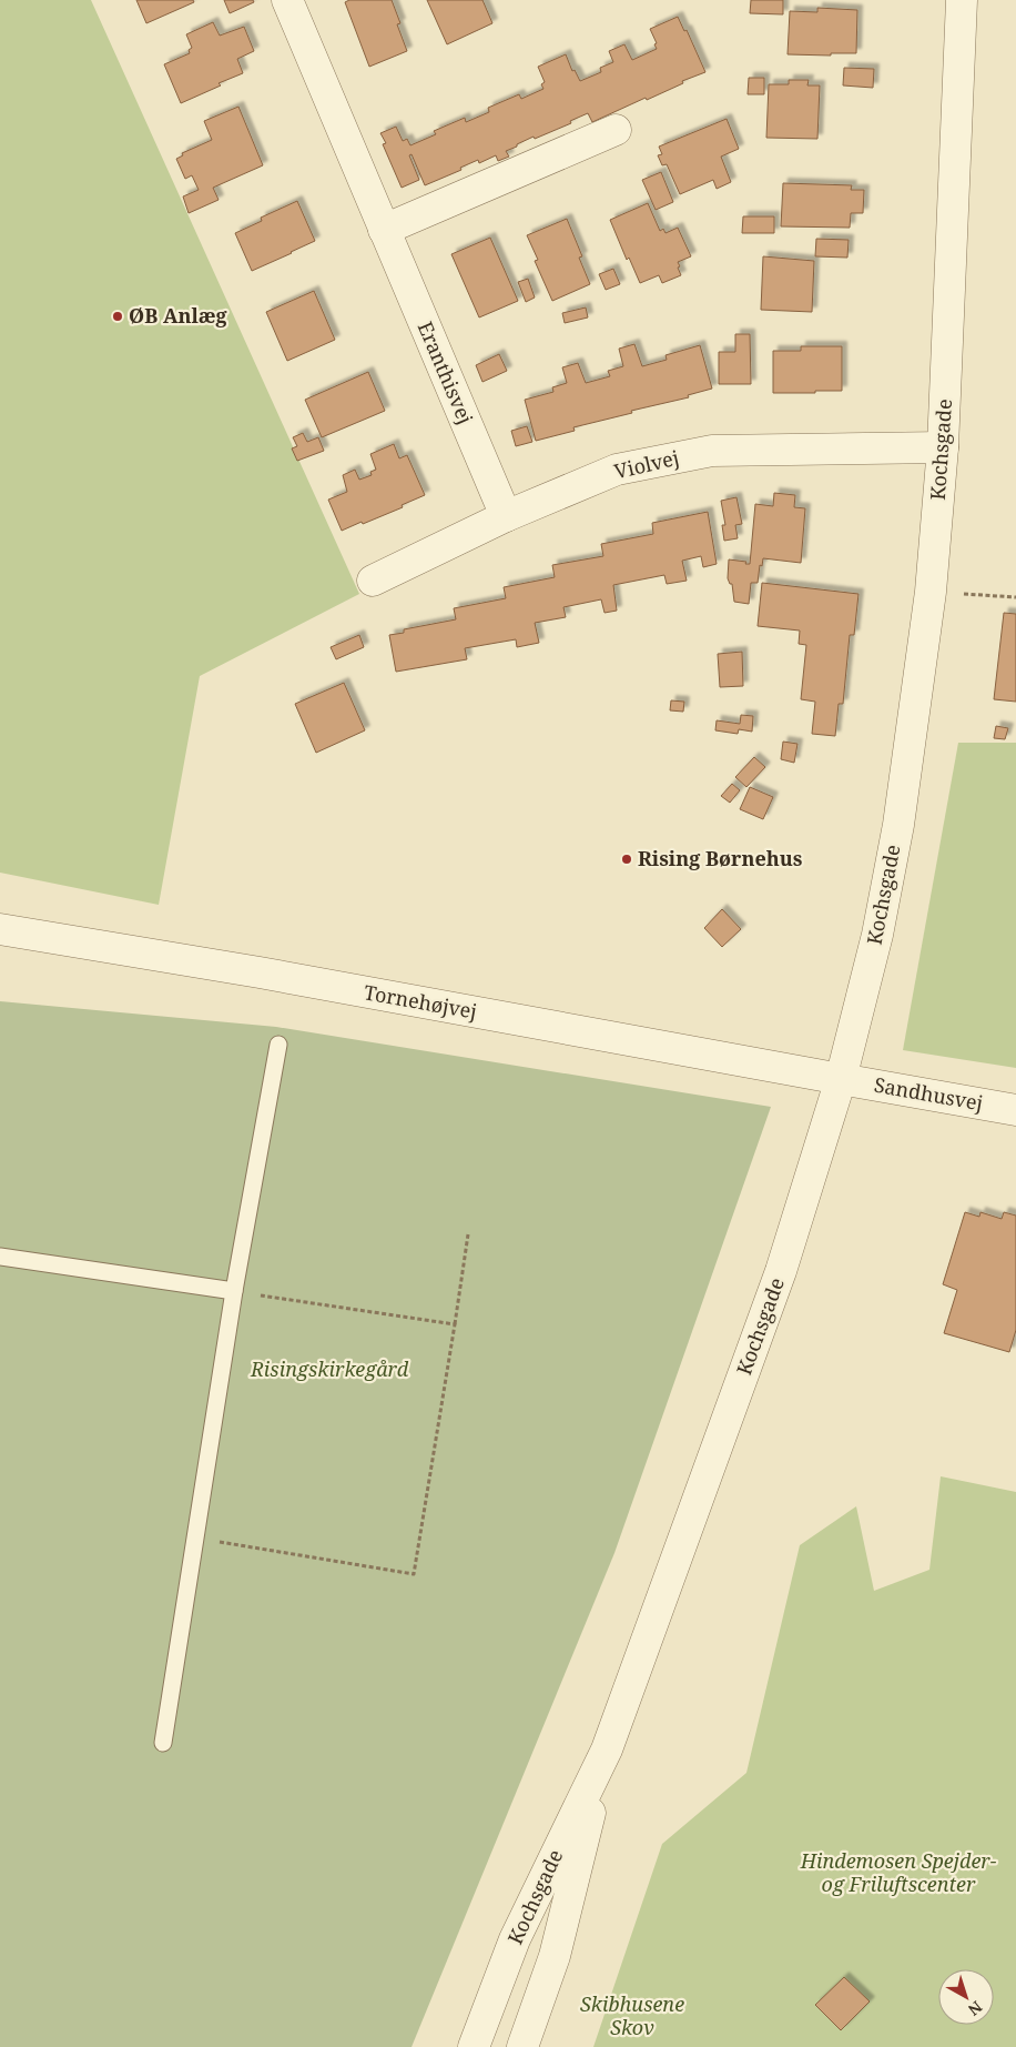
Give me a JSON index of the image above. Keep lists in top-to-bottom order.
{
  "streets": {
    "street": [
      "Eranthisvej",
      "Kochsgade",
      "Violvej",
      "Tornehøjvej",
      "Sandhusvej"
    ]
  },
  "crossings": [
    ["Eranthisvej", "Violvej"],
    ["Kochsgade", "Violvej"],
    ["Kochsgade", "Tornehøjvej"],
    ["Kochsgade", "Sandhusvej"],
    ["Tornehøjvej", "Sandhusvej"]
  ],
  "parks": ["Risingskirkegård", "Hindemosen Spejder- og Friluftscenter", "Skibhusene Skov"],
  "places": ["ØB Anlæg", "Rising Børnehus"],
  "north": "bottom right"
}
